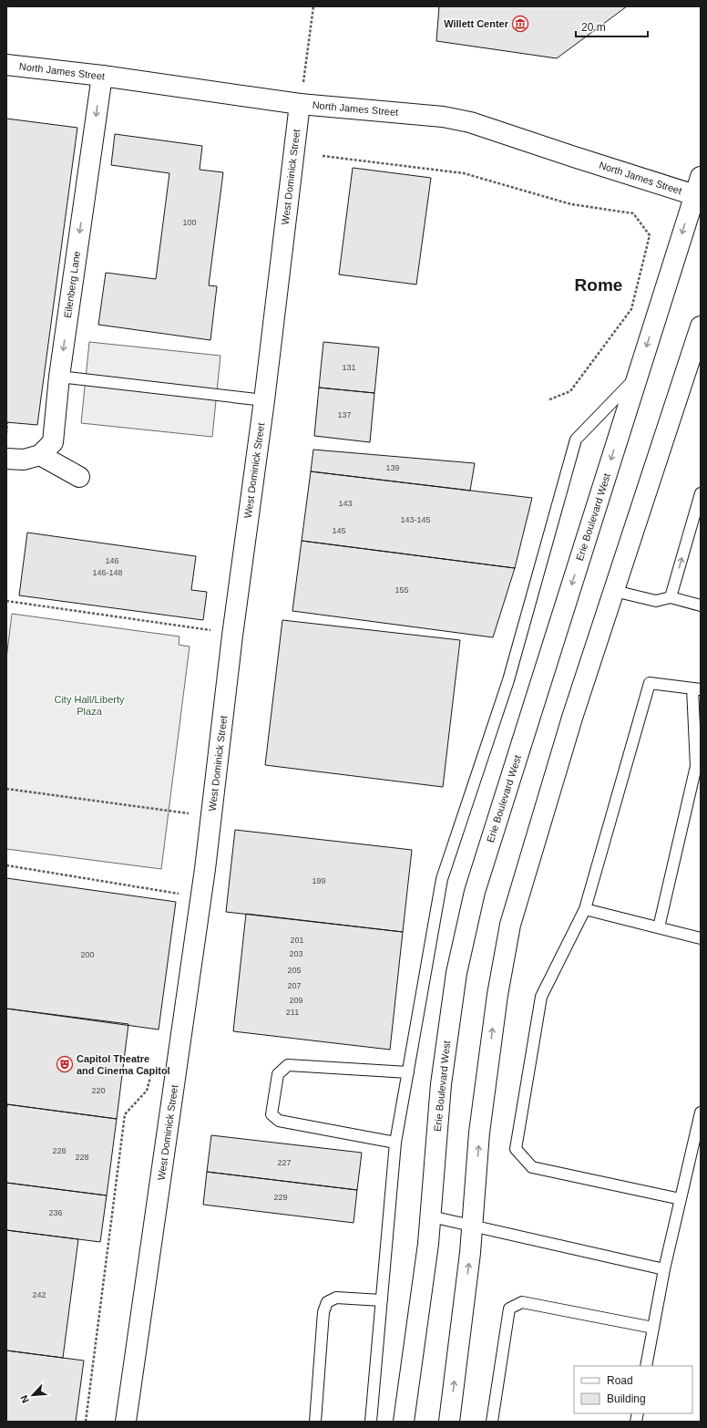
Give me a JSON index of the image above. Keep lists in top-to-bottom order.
{
  "streets": {
    "main road": [
      "North James Street",
      "West Dominick Street",
      "Eilenberg Lane",
      "Erie Boulevard West"
    ]
  },
  "crossings": [
    ["North James Street", "West Dominick Street"],
    ["North James Street", "Eilenberg Lane"],
    ["North James Street", "Erie Boulevard West"]
  ],
  "one_way": ["Eilenberg Lane"],
  "districts": ["Rome"],
  "parks": ["City Hall/Liberty Plaza"],
  "places": {
    "museum": ["Willett Center"],
    "theatre": ["Capitol Theatre and Cinema Capitol"]
  },
  "house_numbers": [
    "100",
    "131",
    "137",
    "139",
    "143",
    "143-145",
    "145",
    "146",
    "146-148",
    "155",
    "199",
    "201",
    "203",
    "200",
    "205",
    "207",
    "209",
    "211",
    "220",
    "228",
    "228",
    "227",
    "229",
    "236",
    "242"
  ],
  "legend": ["Road", "Building"],
  "scale_bar": "20 m",
  "north": "bottom left"
}
